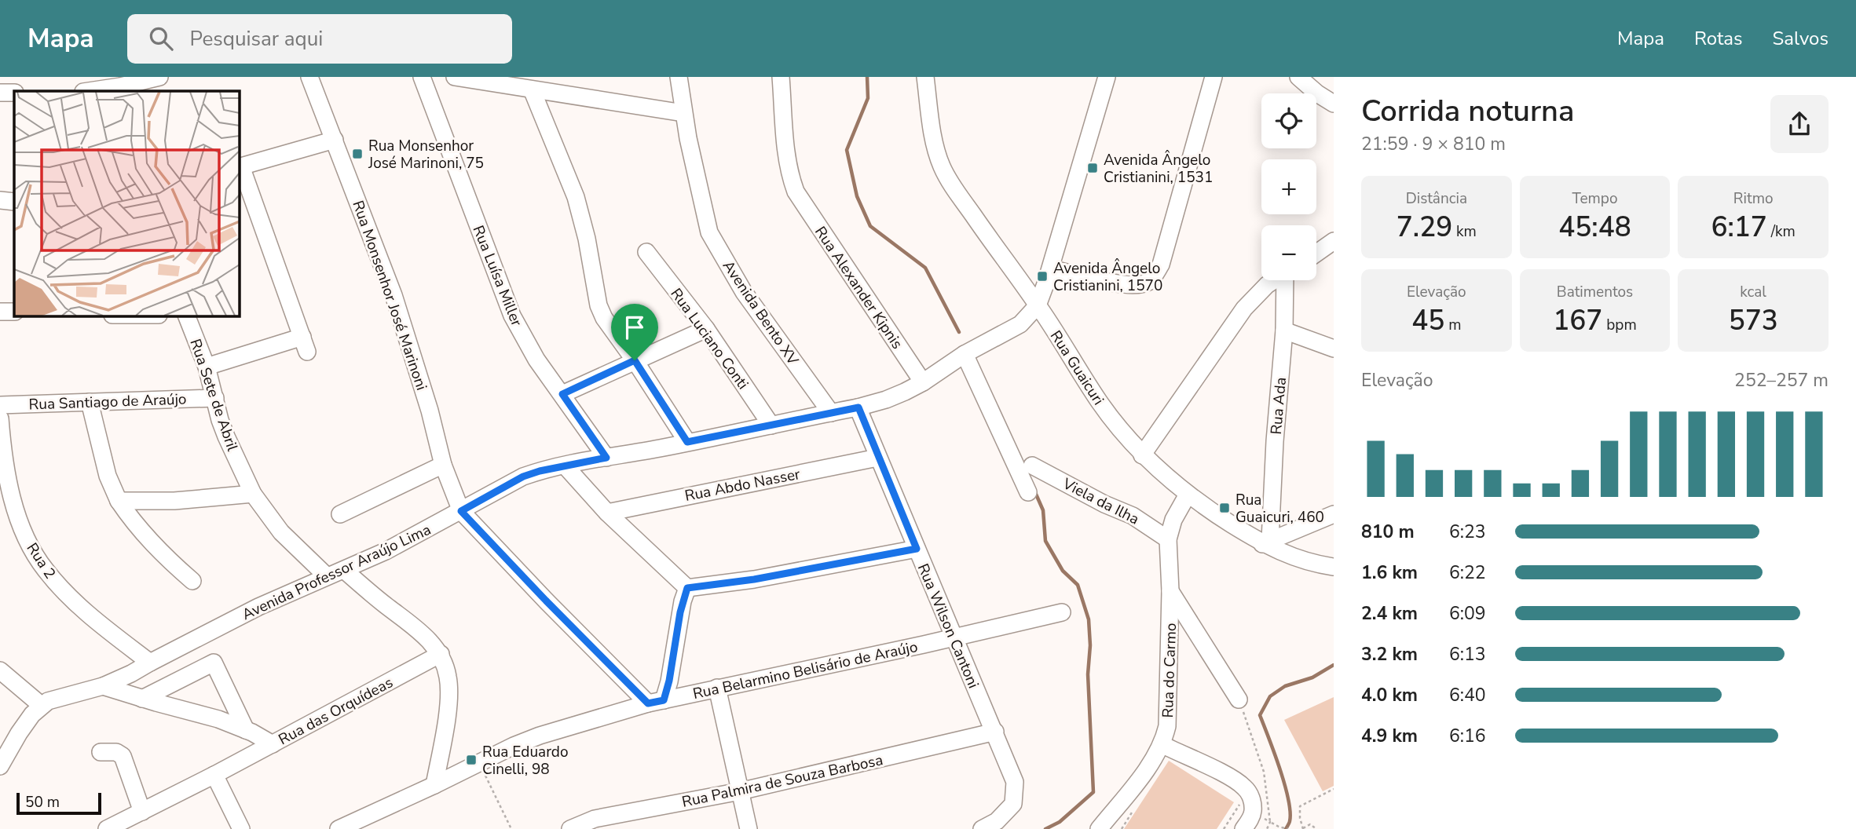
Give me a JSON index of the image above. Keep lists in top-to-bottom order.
{
  "streets": {
    "street": [
      "Rua Luísa Miller",
      "Rua Alexander Kipnis",
      "Rua Monsenhor José Marinoni",
      "Avenida Bento XV",
      "Rua Luciano Conti",
      "Rua Guaicuri",
      "Rua Sete de Abril",
      "Rua Santiago de Araújo",
      "Rua Ada",
      "Rua Abdo Nasser",
      "Viela da Ilha",
      "Rua 2",
      "Avenida Professor Araújo Lima",
      "Rua Wilson Cantoni",
      "Rua Belarmino Belisário de Araújo",
      "Rua do Carmo",
      "Rua das Orquídeas",
      "Rua Palmira de Souza Barbosa"
    ]
  },
  "crossings": [
    ["Rua Luísa Miller", "Avenida Professor Araújo Lima"],
    ["Rua Alexander Kipnis", "Avenida Professor Araújo Lima"],
    ["Rua Monsenhor José Marinoni", "Avenida Professor Araújo Lima"],
    ["Avenida Bento XV", "Avenida Professor Araújo Lima"],
    ["Rua Luciano Conti", "Avenida Professor Araújo Lima"],
    ["Rua Guaicuri", "Rua Ada"],
    ["Rua Guaicuri", "Avenida Professor Araújo Lima"],
    ["Rua Guaicuri", "Rua do Carmo"],
    ["Rua Sete de Abril", "Rua Santiago de Araújo"],
    ["Rua Sete de Abril", "Avenida Professor Araújo Lima"],
    ["Rua Abdo Nasser", "Rua Wilson Cantoni"],
    ["Viela da Ilha", "Rua do Carmo"],
    ["Rua 2", "Avenida Professor Araújo Lima"],
    ["Avenida Professor Araújo Lima", "Rua Wilson Cantoni"],
    ["Avenida Professor Araújo Lima", "Rua das Orquídeas"],
    ["Rua Wilson Cantoni", "Rua Belarmino Belisário de Araújo"],
    ["Rua Wilson Cantoni", "Rua Palmira de Souza Barbosa"]
  ],
  "places": {
    "transit": [
      "Rua Monsenhor José Marinoni, 75",
      "Avenida Ângelo Cristianini, 1531",
      "Avenida Ângelo Cristianini, 1570",
      "Rua Guaicuri, 460",
      "Rua Eduardo Cinelli, 98"
    ]
  },
  "scale_bar": "50 m",
  "page": {
    "header": "Mapa",
    "search": "Pesquisar aqui",
    "nav": ["Mapa", "Rotas", "Salvos"],
    "heading": ["Corrida noturna", "21:59 · 9 × 810 m"],
    "map_buttons": ["+", "−"],
    "stats": [
      ["Distância", "7.29 km"],
      ["Tempo", "45:48"],
      ["Ritmo", "6:17 /km"],
      ["Elevação", "45 m"],
      ["Batimentos", "167 bpm"],
      ["kcal", "573"]
    ],
    "chart": ["Elevação", "252–257 m"],
    "list": [
      {
        "name": "810 m",
        "note": "6:23"
      },
      {
        "name": "1.6 km",
        "note": "6:22"
      },
      {
        "name": "2.4 km",
        "note": "6:09"
      },
      {
        "name": "3.2 km",
        "note": "6:13"
      },
      {
        "name": "4.0 km",
        "note": "6:40"
      },
      {
        "name": "4.9 km",
        "note": "6:16"
      }
    ],
    "scale": "50 m"
  }
}
